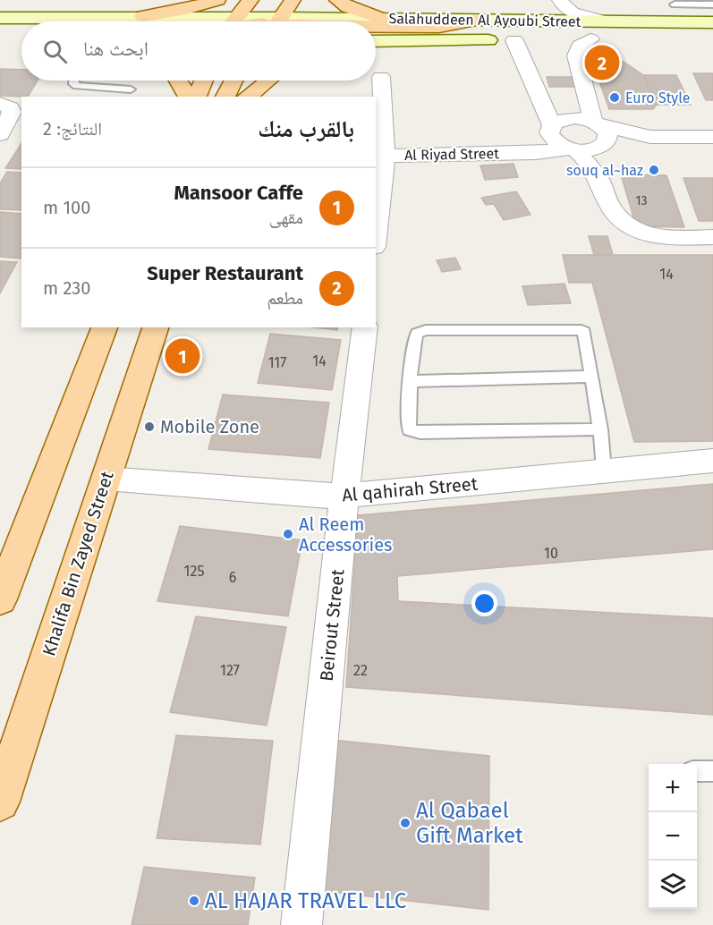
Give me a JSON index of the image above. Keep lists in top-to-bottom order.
{
  "streets": {
    "main road": ["Khalifa Bin Zayed Street"],
    "street": [
      "Salahuddeen Al Ayoubi Street",
      "Al Riyad Street",
      "Al qahirah Street",
      "Beirout Street"
    ]
  },
  "crossings": [
    ["Al qahirah Street", "Khalifa Bin Zayed Street"],
    ["Al qahirah Street", "Beirout Street"]
  ],
  "places": [
    "Euro Style",
    "souq al~haz",
    "Mobile Zone",
    "Al Reem Accessories",
    "Al Qabael Gift Market",
    "AL HAJAR TRAVEL LLC"
  ],
  "house_numbers": [
    "13",
    "14",
    "14",
    "117",
    "10",
    "125",
    "6",
    "127",
    "22"
  ],
  "page": {
    "search": "ابحث هنا",
    "pins": ["2", "1"],
    "heading": ["بالقرب منك", "النتائج: 2"],
    "list": [
      {
        "mark": "1",
        "name": "Mansoor Caffe",
        "note": "مقهى",
        "value": "100 m"
      },
      {
        "mark": "2",
        "name": "Super Restaurant",
        "note": "مطعم",
        "value": "230 m"
      }
    ],
    "map_buttons": ["+", "−"]
  }
}
